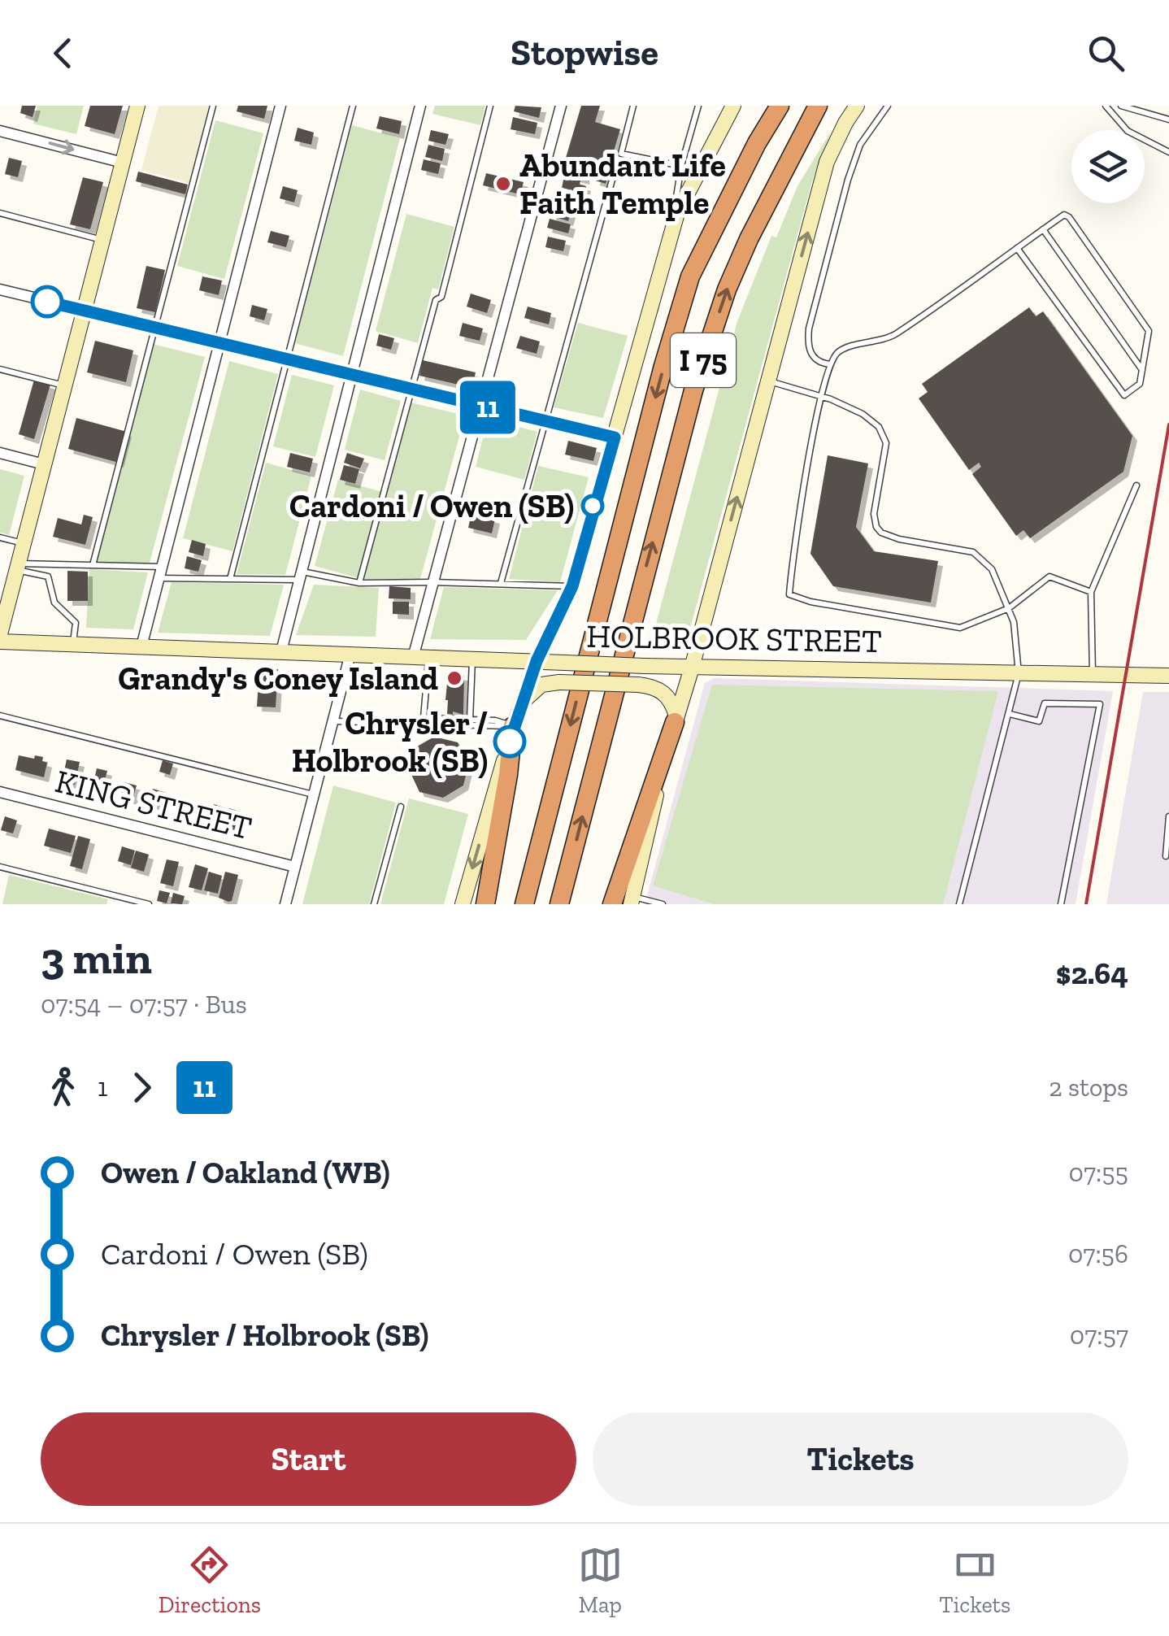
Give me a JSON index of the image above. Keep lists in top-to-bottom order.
{
  "streets": {
    "highway": ["I 75"],
    "street": ["HOLBROOK STREET", "KING STREET"]
  },
  "places": [
    "Abundant Life Faith Temple",
    "Cardoni / Owen (SB)",
    "Grandy's Coney Island",
    "Chrysler / Holbrook (SB)"
  ],
  "lines": ["bus line 11"],
  "page": {
    "header": "Stopwise",
    "on_map": "11",
    "heading": ["3 min", "07:54 – 07:57 · Bus", "$2.64"],
    "legs": ["1", "11", "2 stops"],
    "list": [
      {
        "name": "Owen / Oakland (WB)",
        "value": "07:55"
      },
      {
        "name": "Cardoni / Owen (SB)",
        "value": "07:56"
      },
      {
        "name": "Chrysler / Holbrook (SB)",
        "value": "07:57"
      }
    ],
    "buttons": ["Start", "Tickets"],
    "tabs": ["Directions", "Map", "Tickets"]
  }
}
